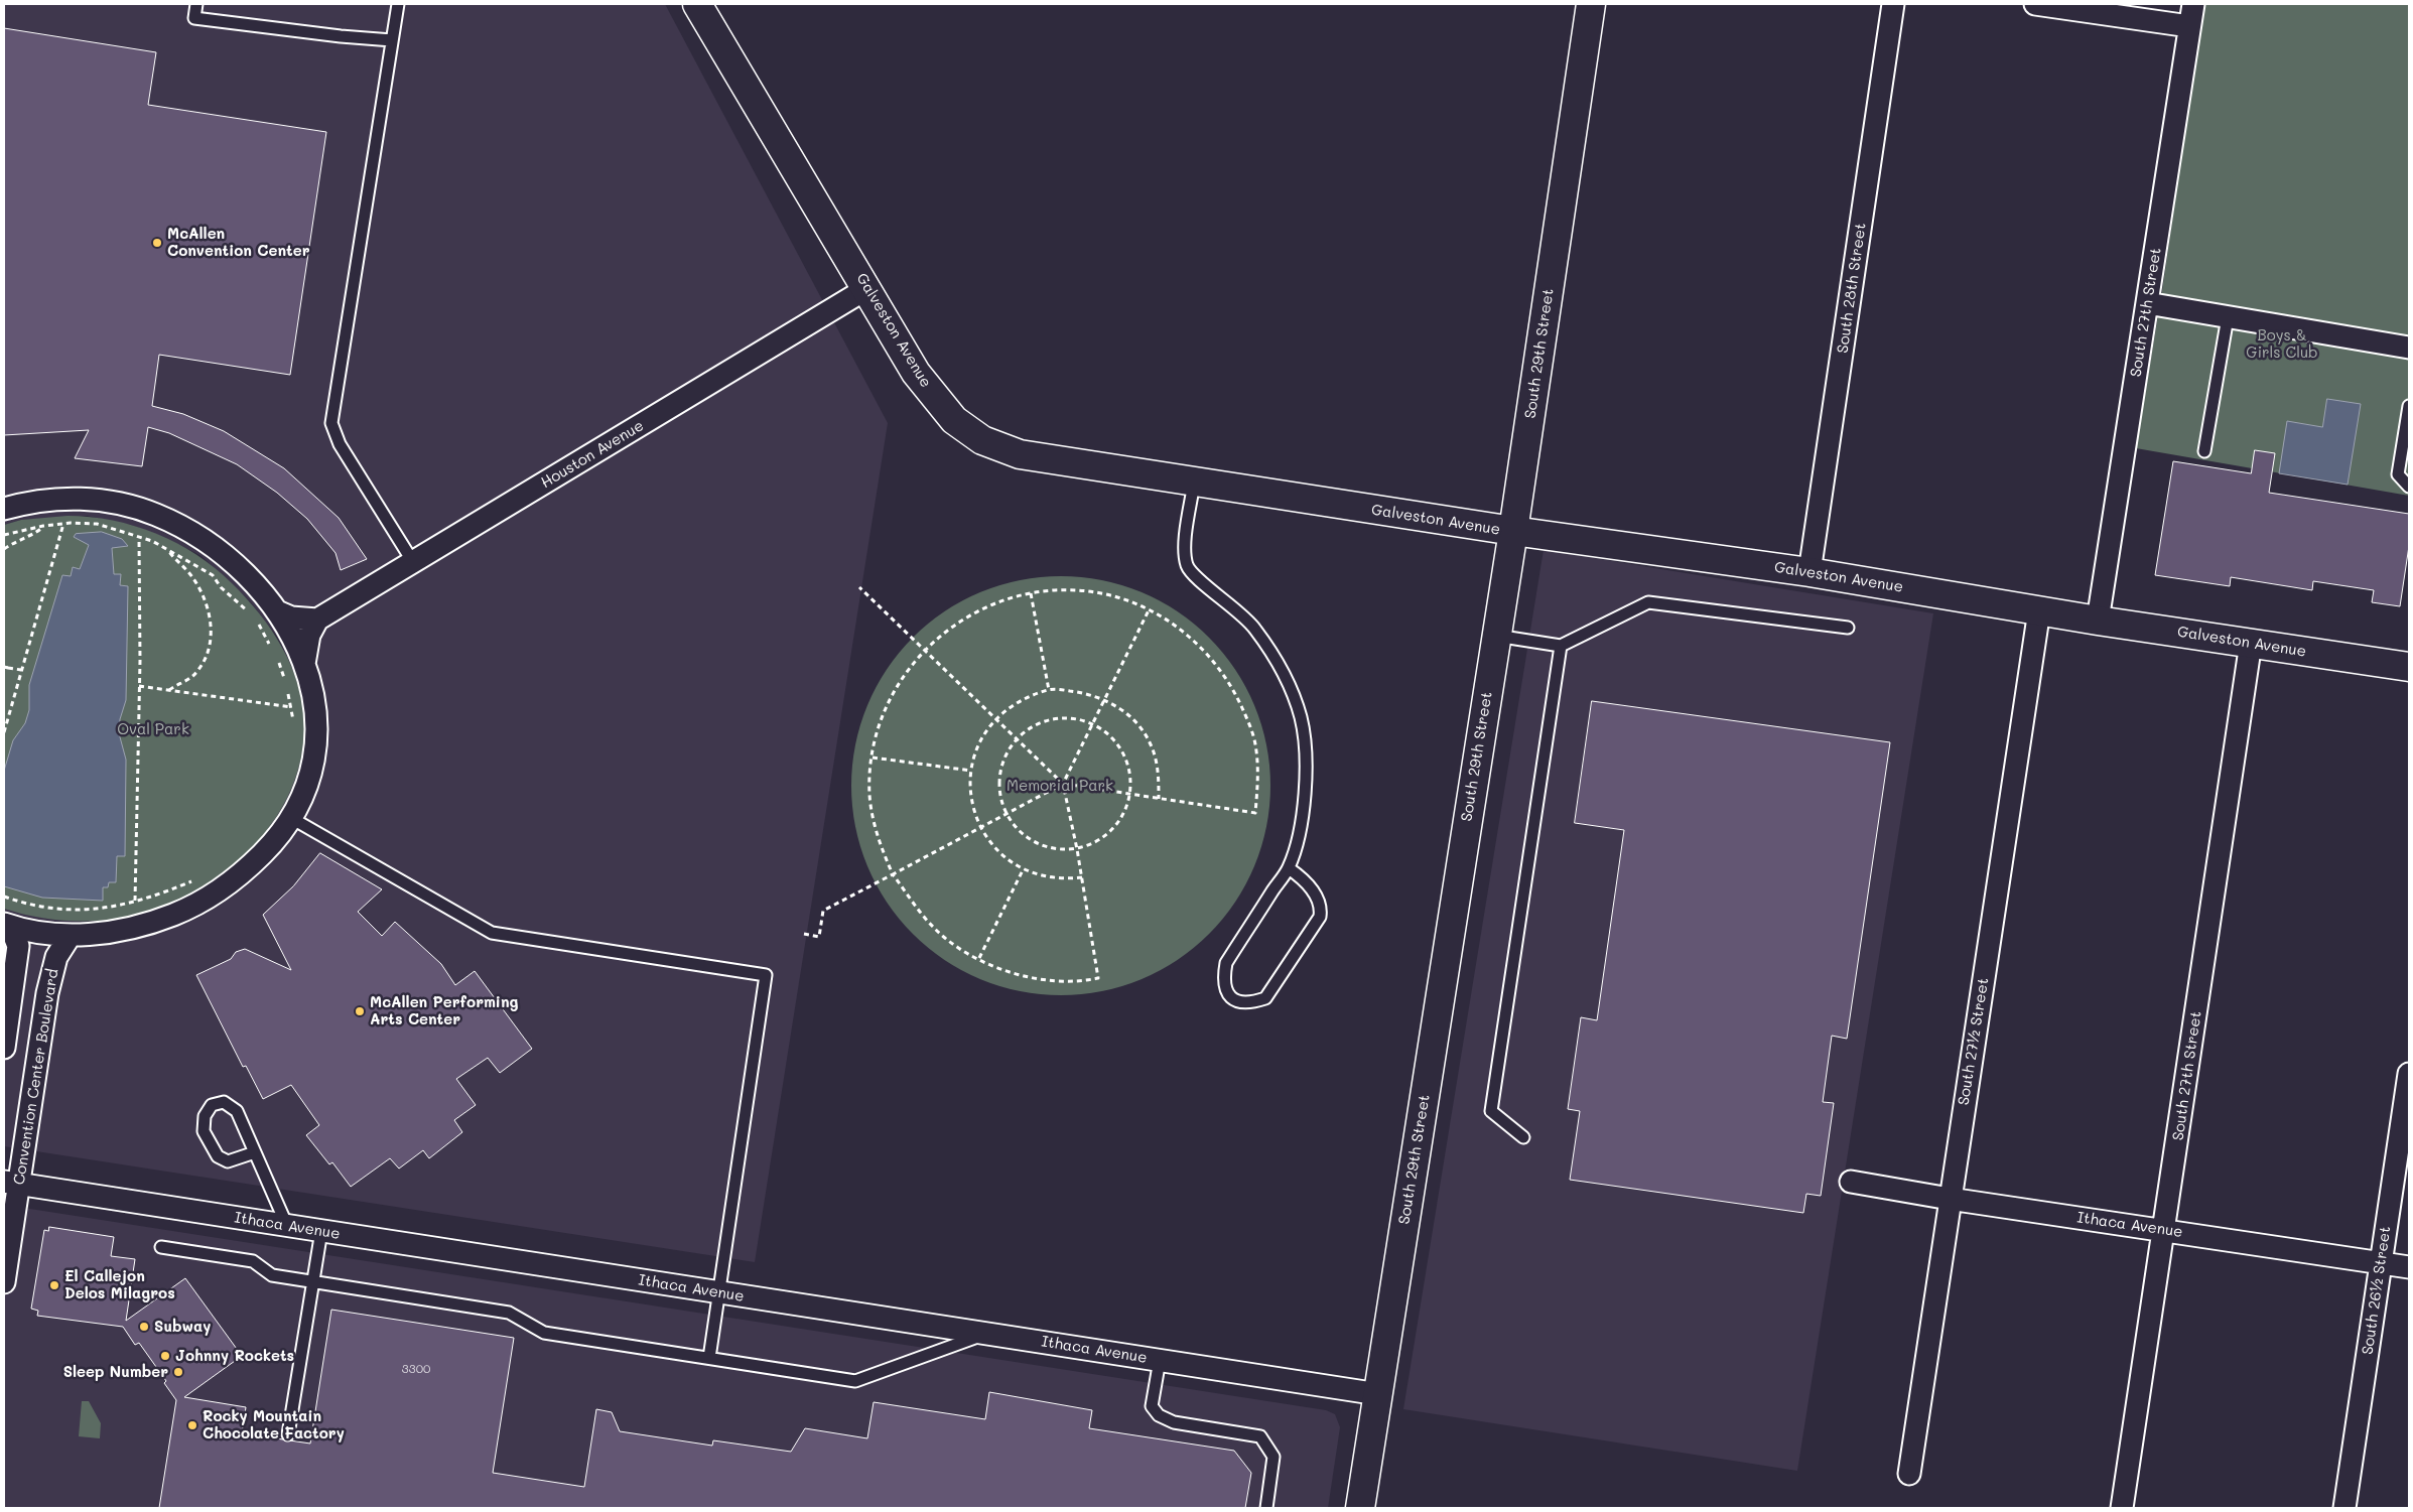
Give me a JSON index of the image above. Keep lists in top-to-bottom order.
{
  "streets": {
    "street": [
      "South 28th Street",
      "South 27th Street",
      "Galveston Avenue",
      "South 29th Street",
      "Houston Avenue",
      "South 27½ Street",
      "Convention Center Boulevard",
      "Ithaca Avenue",
      "South 26½ Street"
    ]
  },
  "crossings": [
    ["South 28th Street", "Galveston Avenue"],
    ["South 27th Street", "Galveston Avenue"],
    ["South 27th Street", "Ithaca Avenue"],
    ["Galveston Avenue", "South 29th Street"],
    ["Galveston Avenue", "Houston Avenue"],
    ["Galveston Avenue", "South 27½ Street"],
    ["South 29th Street", "Ithaca Avenue"],
    ["South 27½ Street", "Ithaca Avenue"],
    ["Convention Center Boulevard", "Ithaca Avenue"],
    ["Ithaca Avenue", "South 26½ Street"]
  ],
  "parks": ["Boys & Girls Club", "Oval Park", "Memorial Park"],
  "places": [
    "McAllen Convention Center",
    "McAllen Performing Arts Center",
    "El Callejon Delos Milagros",
    "Subway",
    "Johnny Rockets",
    "Sleep Number",
    "Rocky Mountain Chocolate Factory"
  ],
  "house_numbers": ["3300"]
}
